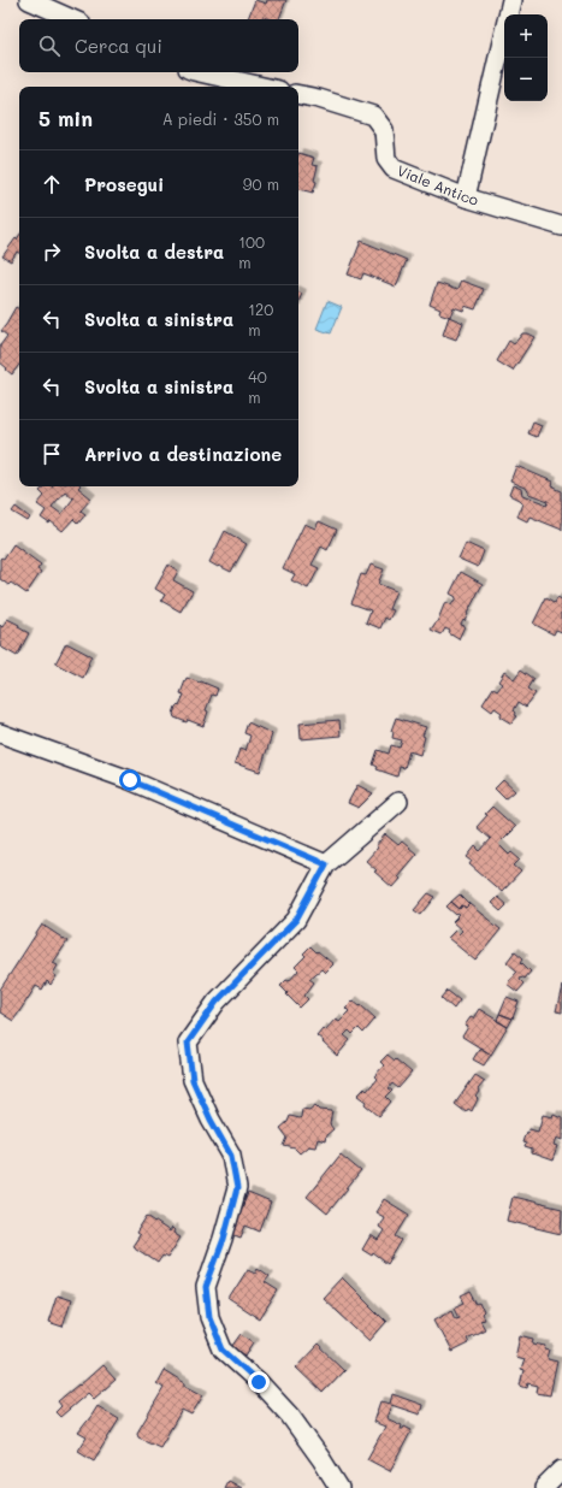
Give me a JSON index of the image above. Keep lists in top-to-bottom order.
{
  "streets": {
    "street": ["Viale Antico"]
  },
  "page": {
    "map_buttons": ["+", "−"],
    "search": "Cerca qui",
    "heading": ["5 min", "A piedi · 350 m"],
    "list": [
      ["Prosegui", "90 m"],
      ["Svolta a destra", "100 m"],
      ["Svolta a sinistra", "120 m"],
      ["Svolta a sinistra", "40 m"],
      "Arrivo a destinazione"
    ]
  }
}
